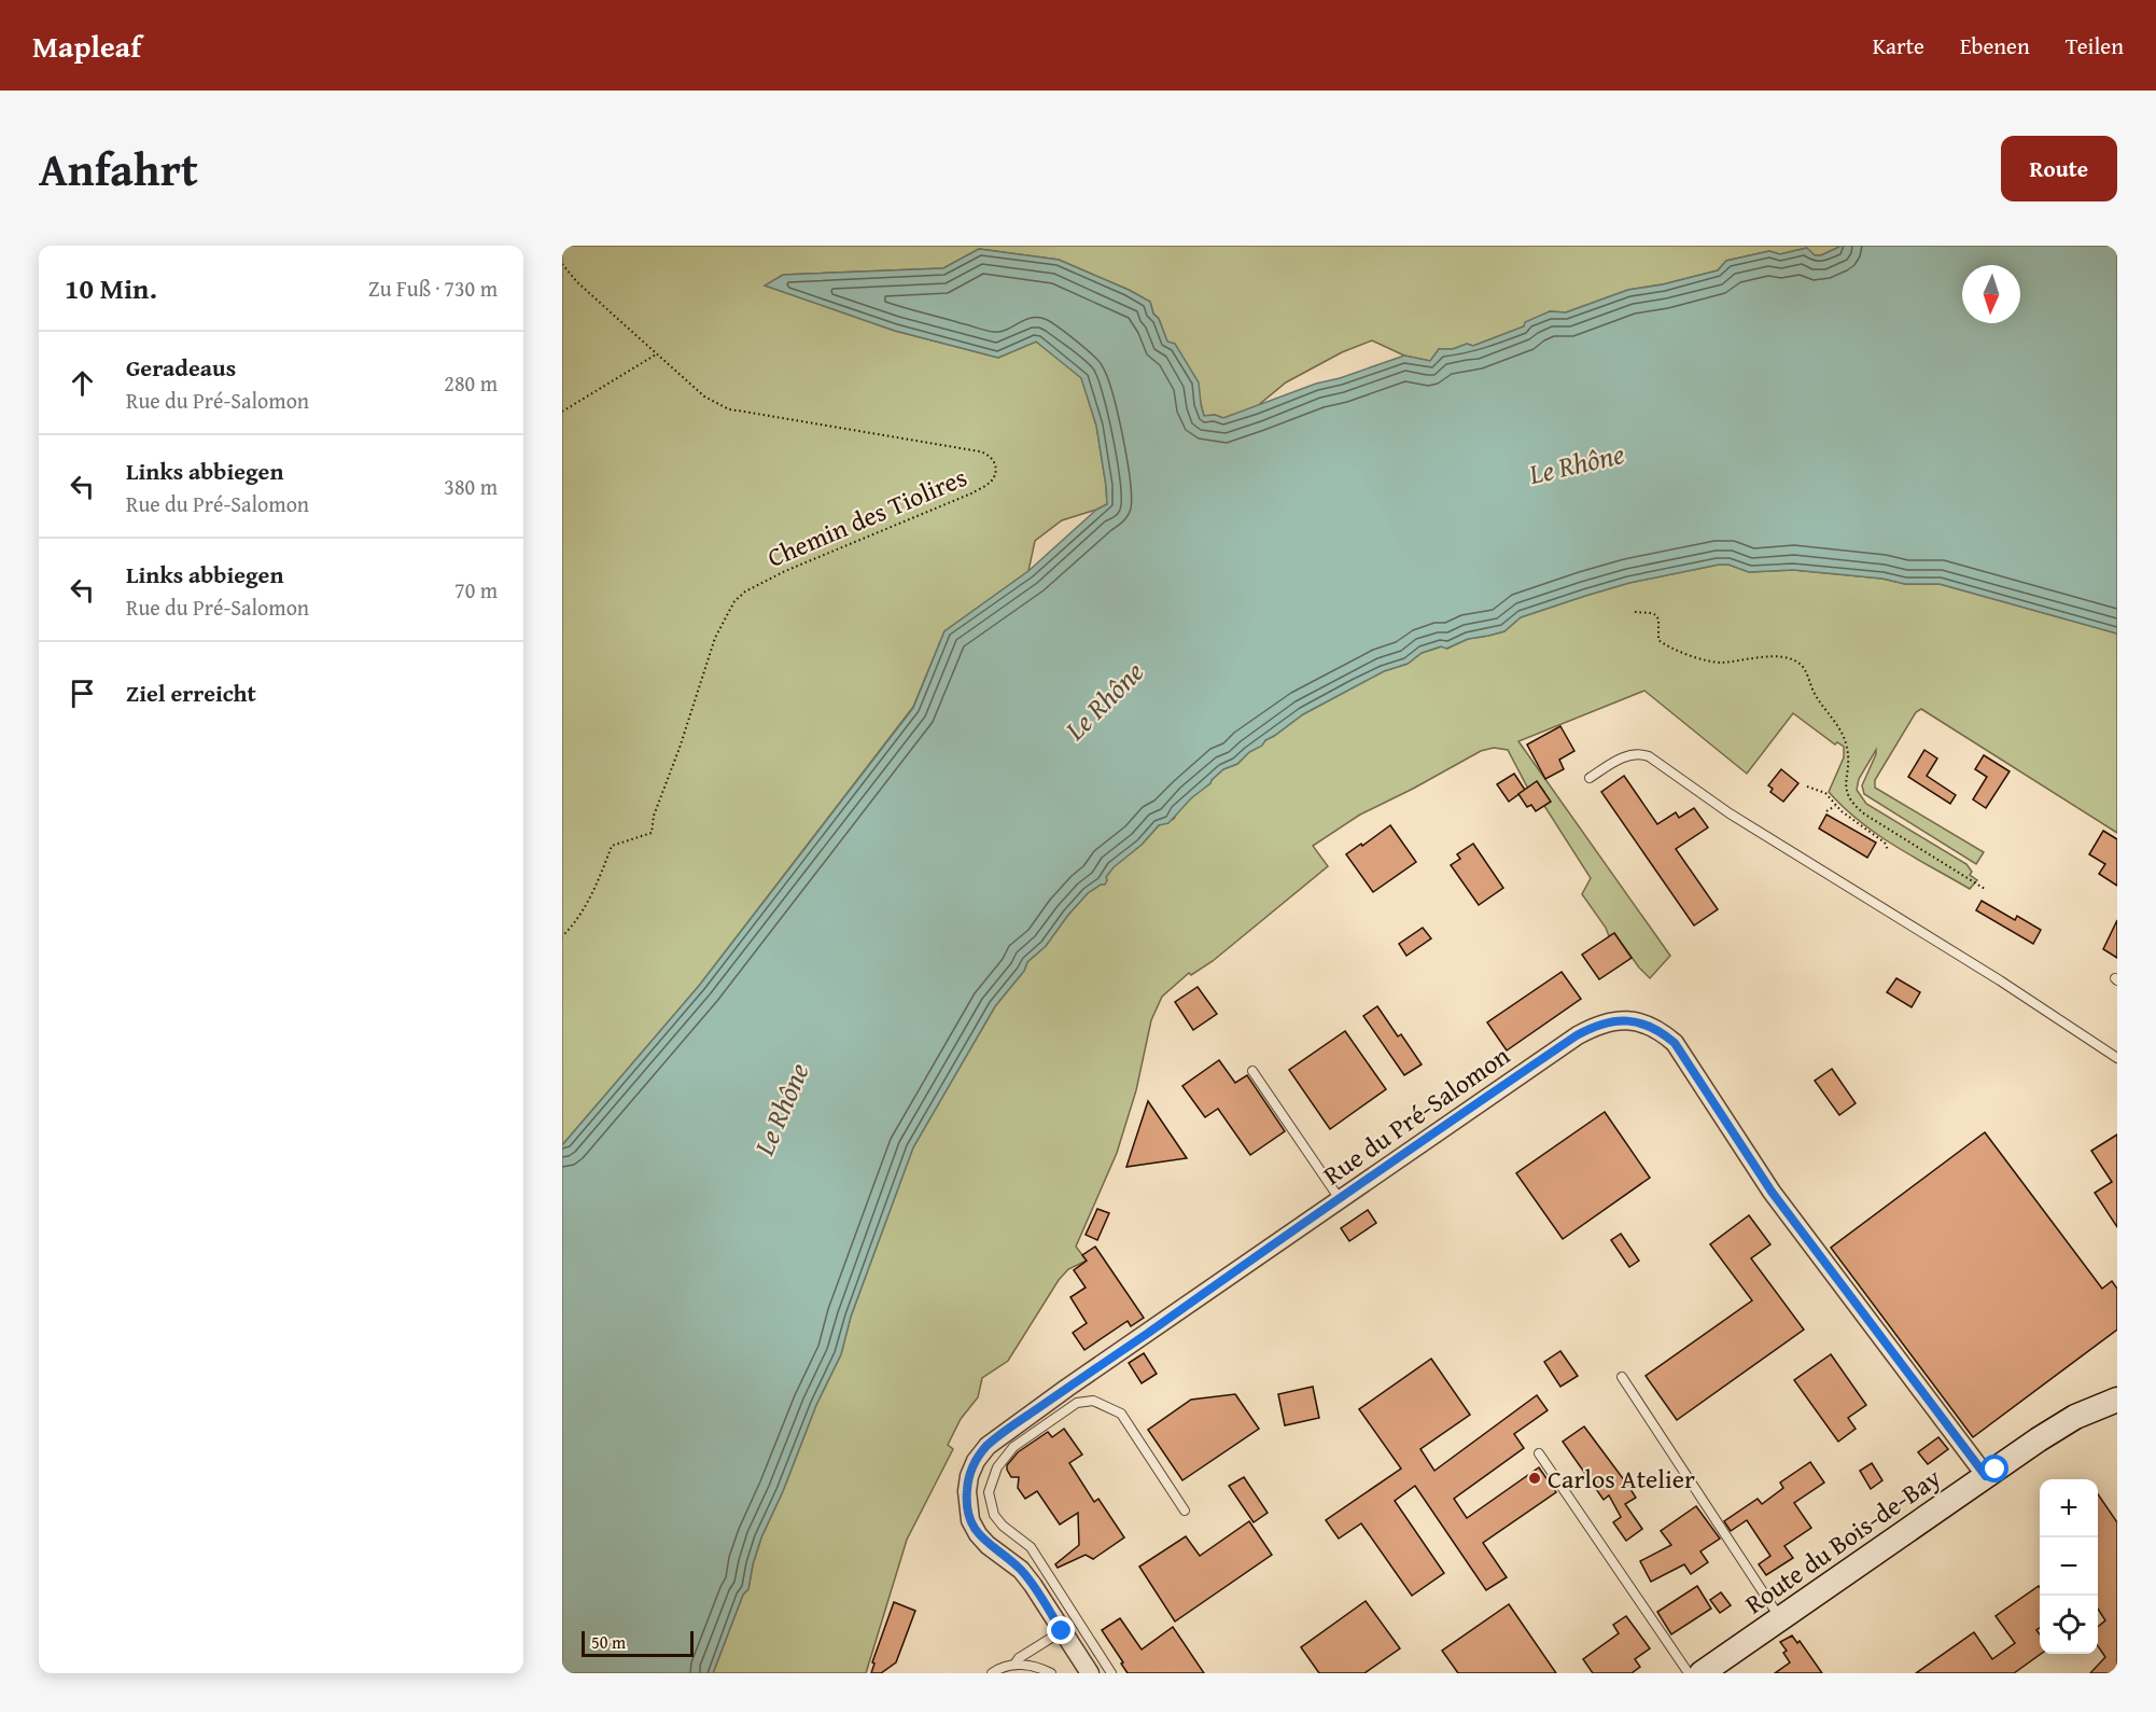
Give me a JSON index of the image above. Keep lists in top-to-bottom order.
{
  "streets": {
    "main road": ["Route du Bois-de-Bay"],
    "street": ["Rue du Pré-Salomon"],
    "path": ["Chemin des Tiolires"]
  },
  "crossings": [
    ["Rue du Pré-Salomon", "Route du Bois-de-Bay"]
  ],
  "water": ["Le Rhône"],
  "places": ["Carlos Atelier"],
  "scale_bar": "50 m",
  "north": "bottom",
  "page": {
    "header": "Mapleaf",
    "nav": ["Karte", "Ebenen", "Teilen"],
    "title": "Anfahrt",
    "buttons": "Route",
    "heading": ["10 Min.", "Zu Fuß · 730 m"],
    "list": [
      ["Geradeaus", "Rue du Pré-Salomon", "280 m"],
      ["Links abbiegen", "Rue du Pré-Salomon", "380 m"],
      ["Links abbiegen", "Rue du Pré-Salomon", "70 m"],
      "Ziel erreicht"
    ],
    "map_buttons": ["+", "−"],
    "scale": "50 m"
  }
}
